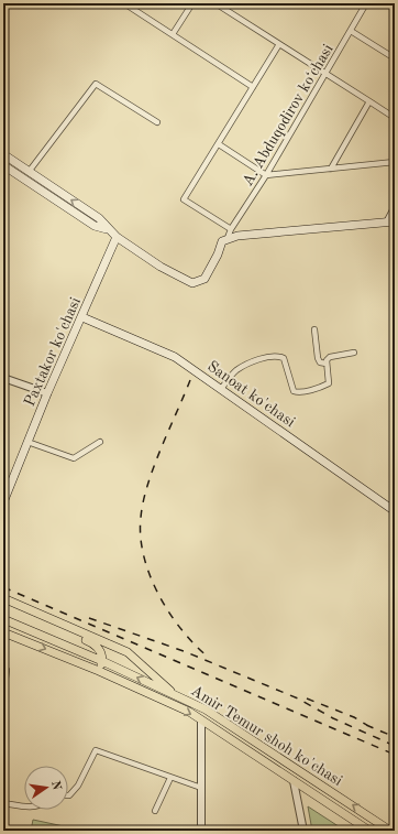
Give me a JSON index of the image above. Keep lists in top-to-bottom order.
{
  "streets": {
    "main road": ["Paxtakor ko'chasi", "Sanoat ko'chasi", "Amir Temur shoh ko'chasi"],
    "street": ["A. Abduqodirov koʻchasi"]
  },
  "crossings": [
    ["Paxtakor ko'chasi", "Sanoat ko'chasi"]
  ],
  "north": "right"
}
